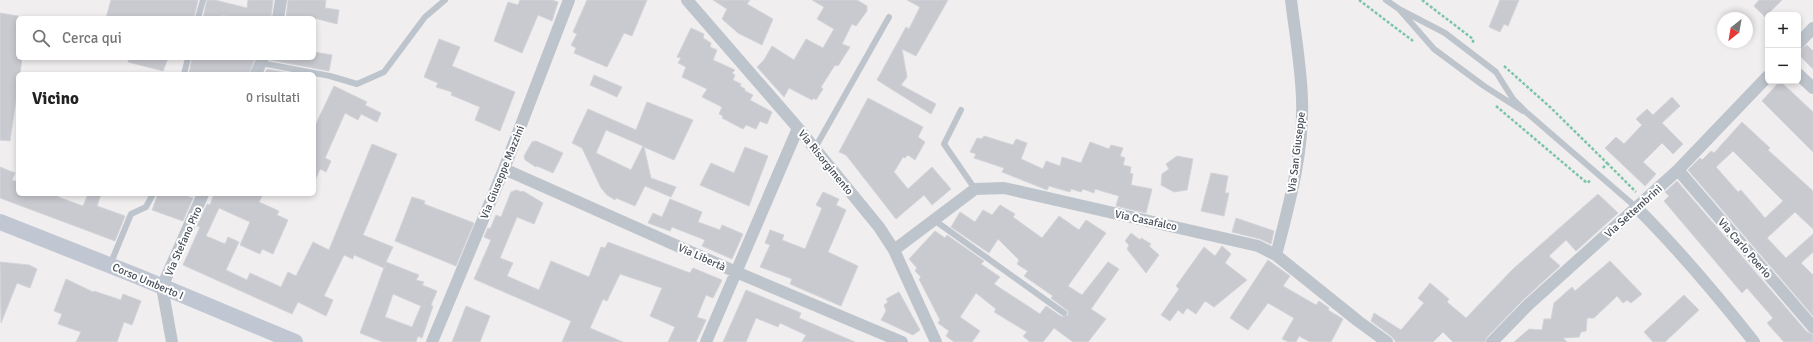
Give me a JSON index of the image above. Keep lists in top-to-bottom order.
{
  "streets": {
    "street": [
      "Via San Giuseppe",
      "Via Risorgimento",
      "Via Giuseppe Mazzini",
      "Via Settembrini",
      "Via Casafalco",
      "Via Stefano Piro",
      "Via Carlo Poerio",
      "Via Libertà",
      "Corso Umberto I"
    ]
  },
  "crossings": [
    ["Via San Giuseppe", "Via Casafalco"],
    ["Via Giuseppe Mazzini", "Via Libertà"],
    ["Via Settembrini", "Via Carlo Poerio"],
    ["Via Stefano Piro", "Corso Umberto I"]
  ],
  "north": "bottom left",
  "page": {
    "map_buttons": ["+", "−"],
    "search": "Cerca qui",
    "heading": ["Vicino", "0 risultati"]
  }
}
